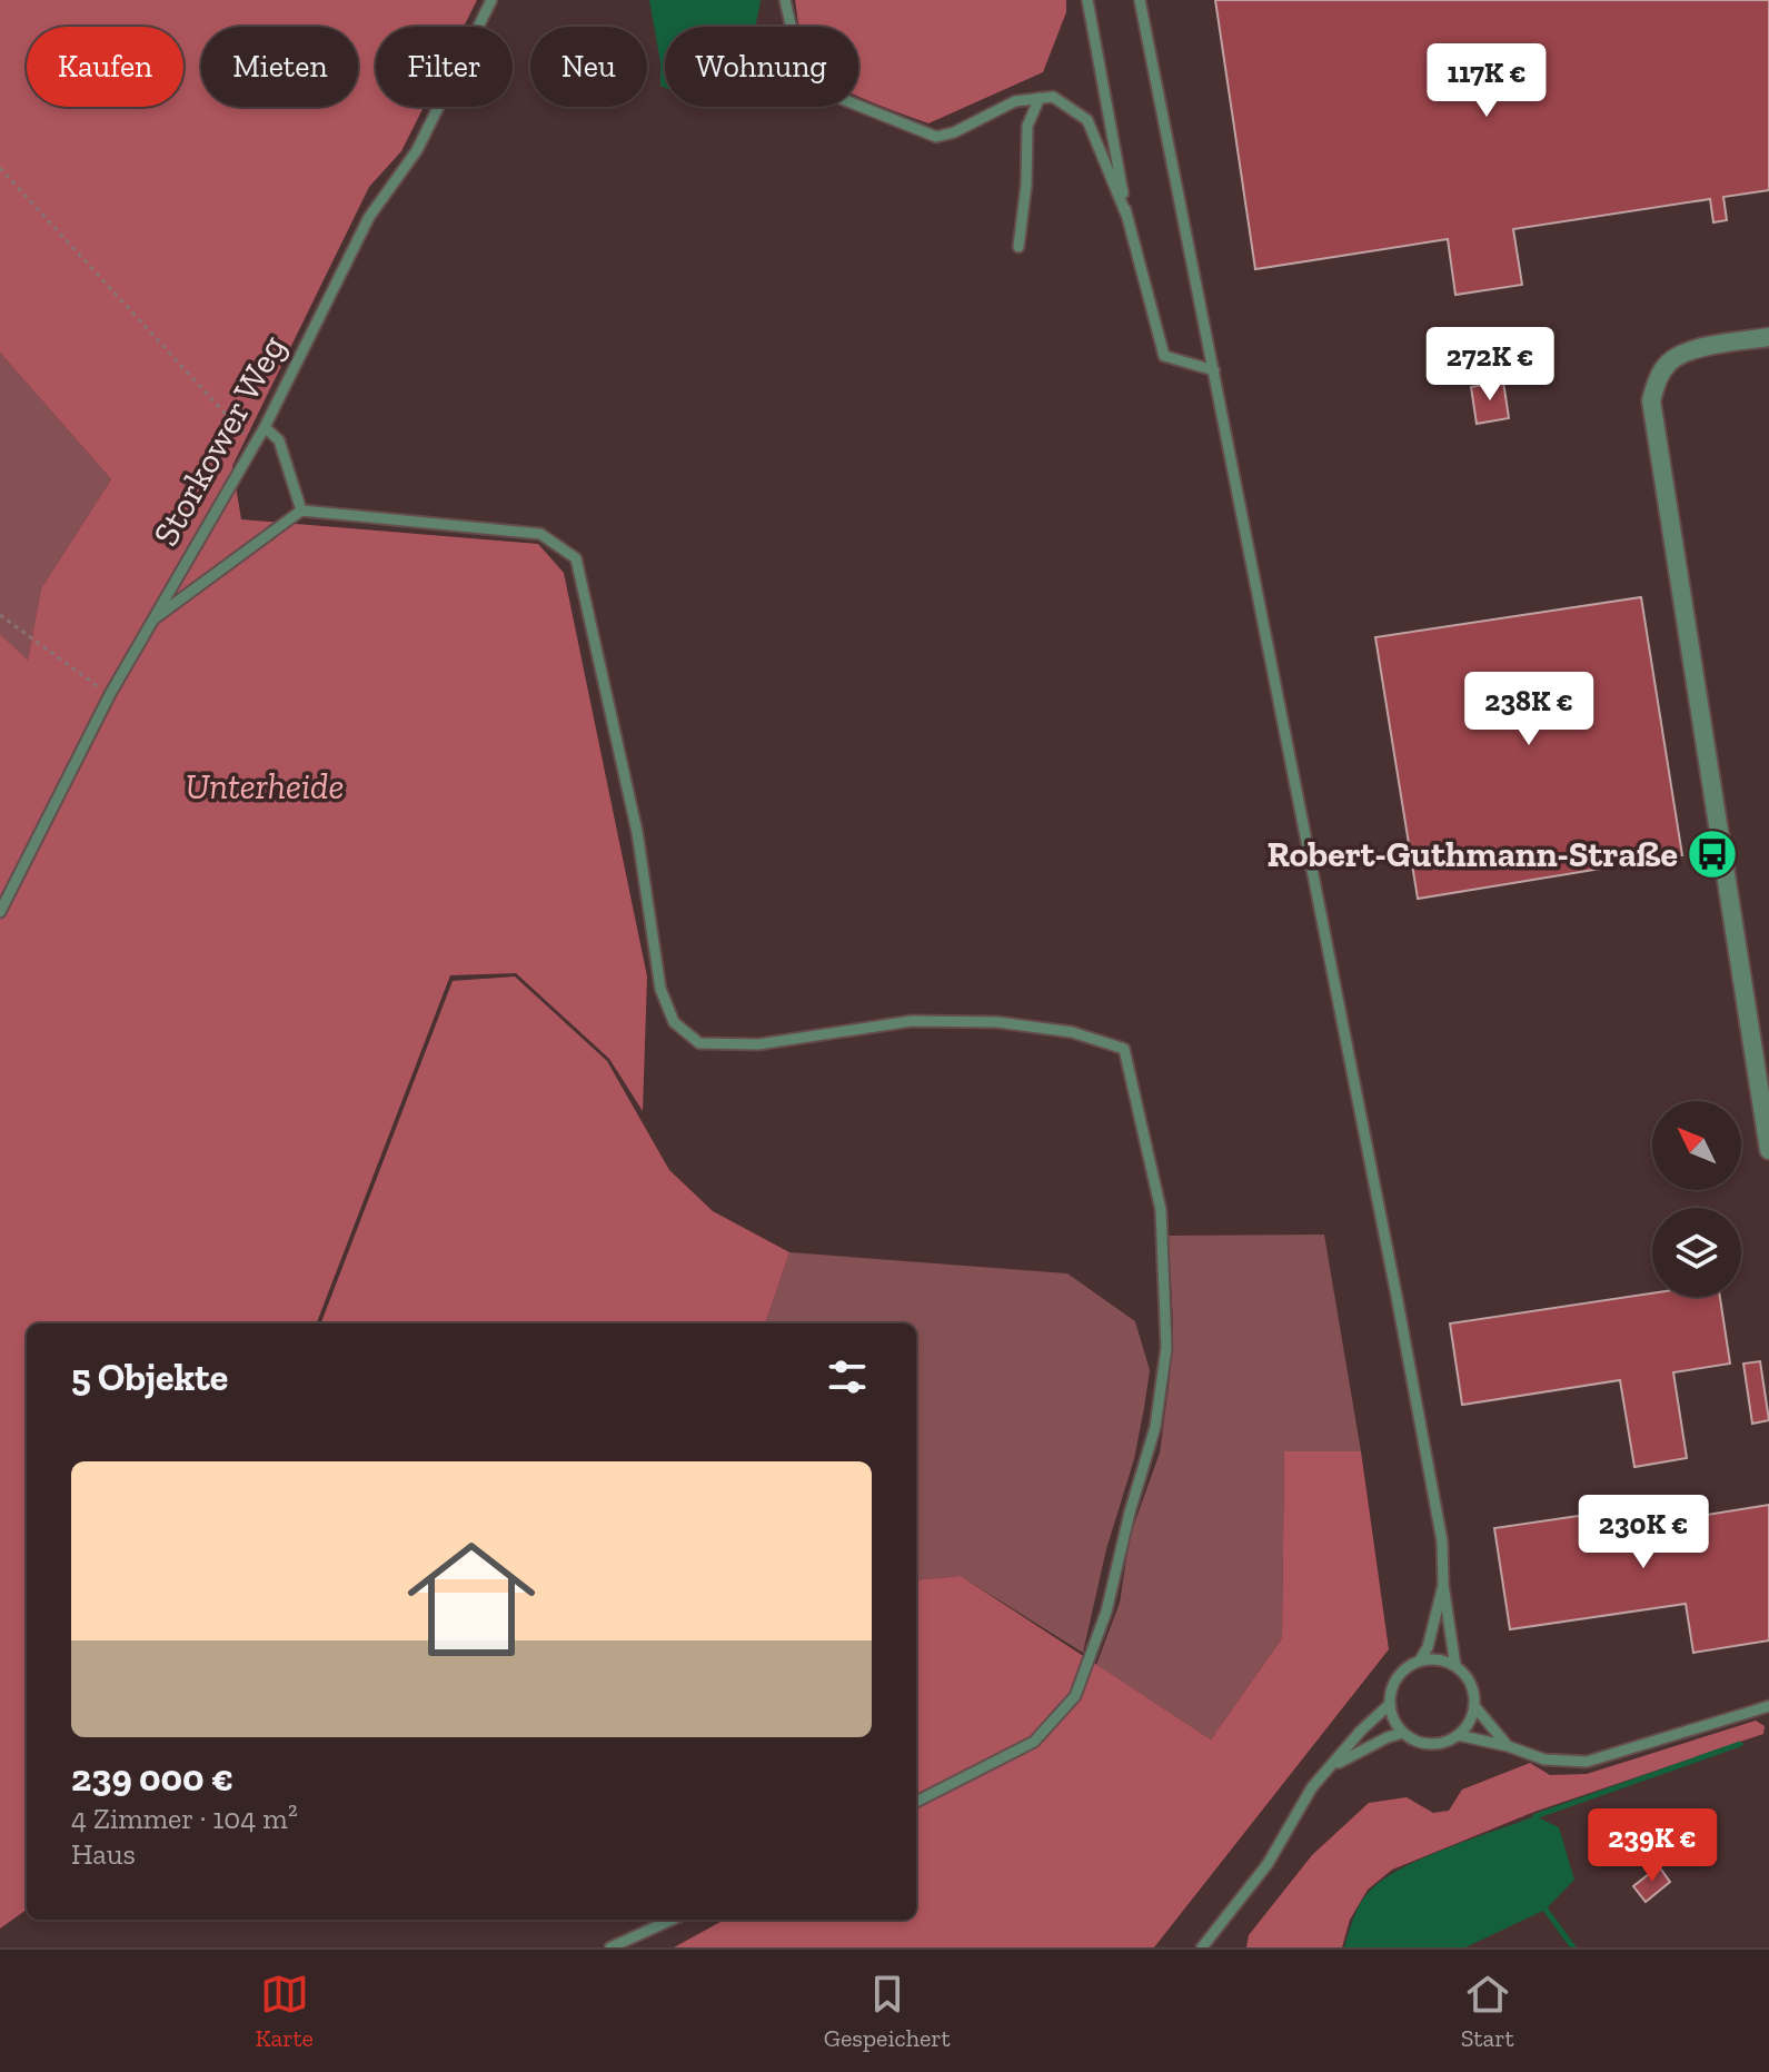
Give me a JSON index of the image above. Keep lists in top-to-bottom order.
{
  "streets": {
    "lane": ["Storkower Weg"]
  },
  "parks": ["Unterheide"],
  "places": {
    "bus stop": ["Robert-Guthmann-Straße"]
  },
  "north": "top left",
  "page": {
    "chip": [
      "Kaufen",
      "Mieten",
      "Filter",
      "Neu",
      "Wohnung"
    ],
    "price": [
      "117K €",
      "272K €",
      "238K €",
      "230K €",
      "239K €"
    ],
    "heading": "5 Objekte",
    "list": [
      {
        "name": "239 000 €",
        "note": "4 Zimmer · 104 m² · Haus"
      }
    ],
    "tabs": ["Karte", "Gespeichert", "Start"]
  }
}
